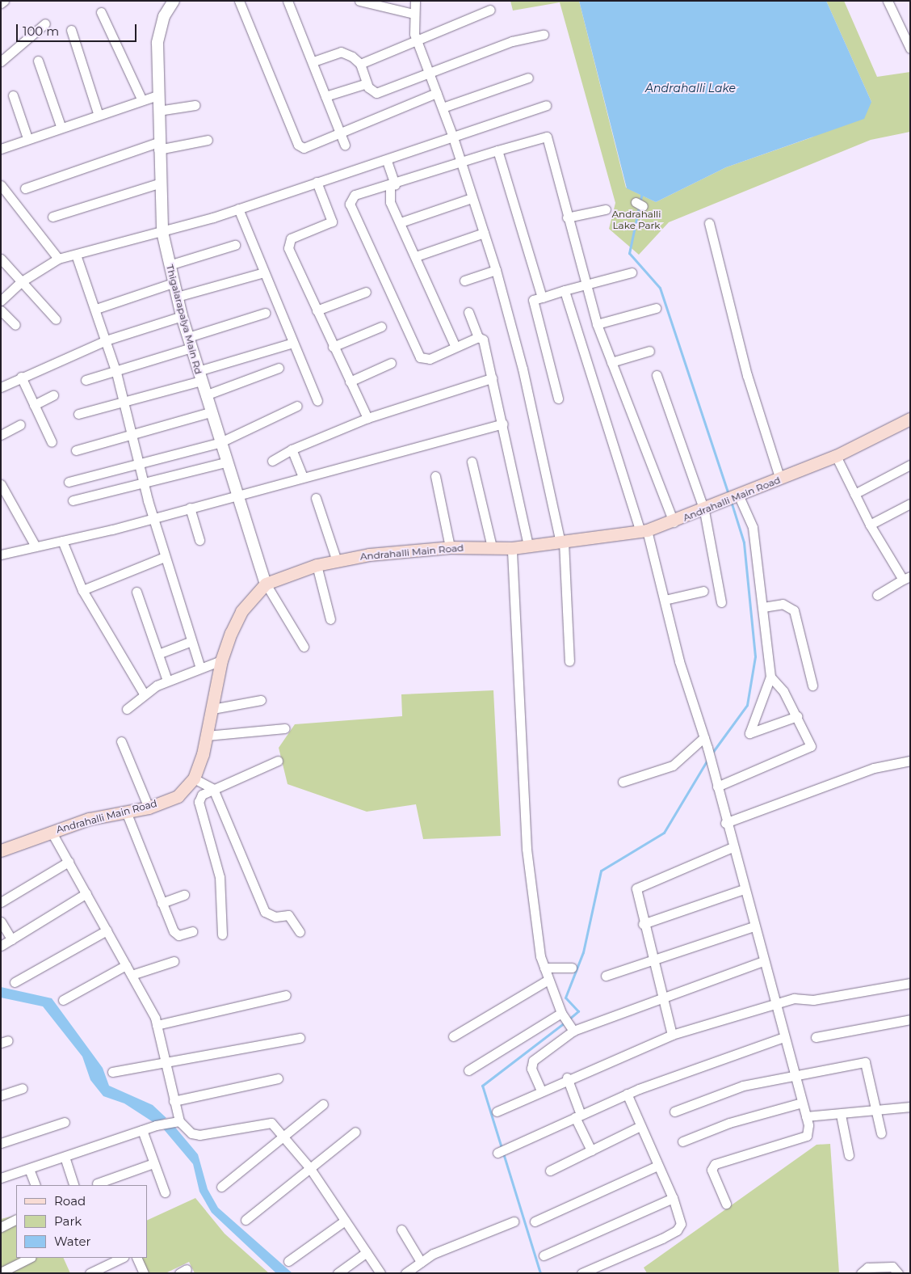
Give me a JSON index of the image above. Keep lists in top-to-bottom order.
{
  "streets": {
    "main road": ["Andrahalli Main Road"],
    "street": ["Thigalarapalya Main Rd"]
  },
  "crossings": [
    ["Thigalarapalya Main Rd", "Andrahalli Main Road"]
  ],
  "water": ["Andrahalli Lake"],
  "parks": ["Andrahalli Lake Park"],
  "legend": ["Road", "Park", "Water"],
  "scale_bar": "100 m"
}
